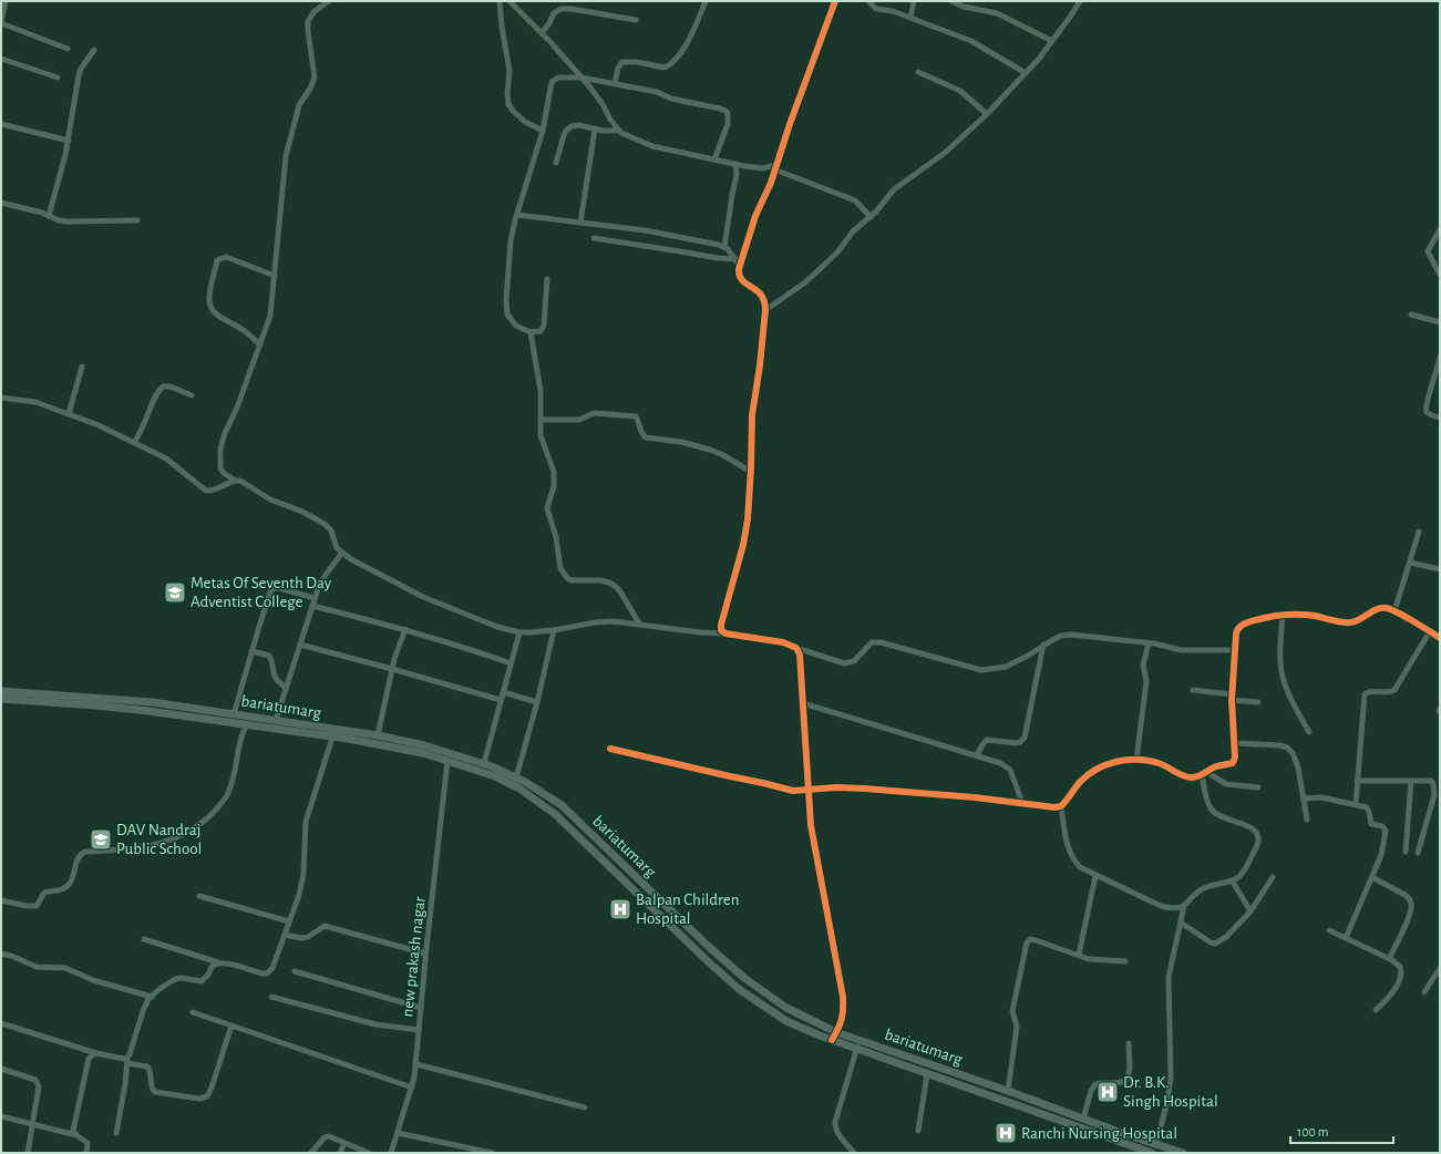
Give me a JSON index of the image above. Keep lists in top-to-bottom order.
{
  "streets": {
    "main road": ["bariatumarg"],
    "street": ["new prakash nagar"]
  },
  "crossings": [
    ["bariatumarg", "new prakash nagar"]
  ],
  "places": {
    "school or university": ["Metas Of Seventh Day Adventist College", "DAV Nandraj Public School"],
    "hospital": ["Balpan Children Hospital", "Dr. B.K. Singh Hospital", "Ranchi Nursing Hospital"]
  },
  "scale_bar": "100 m"
}
